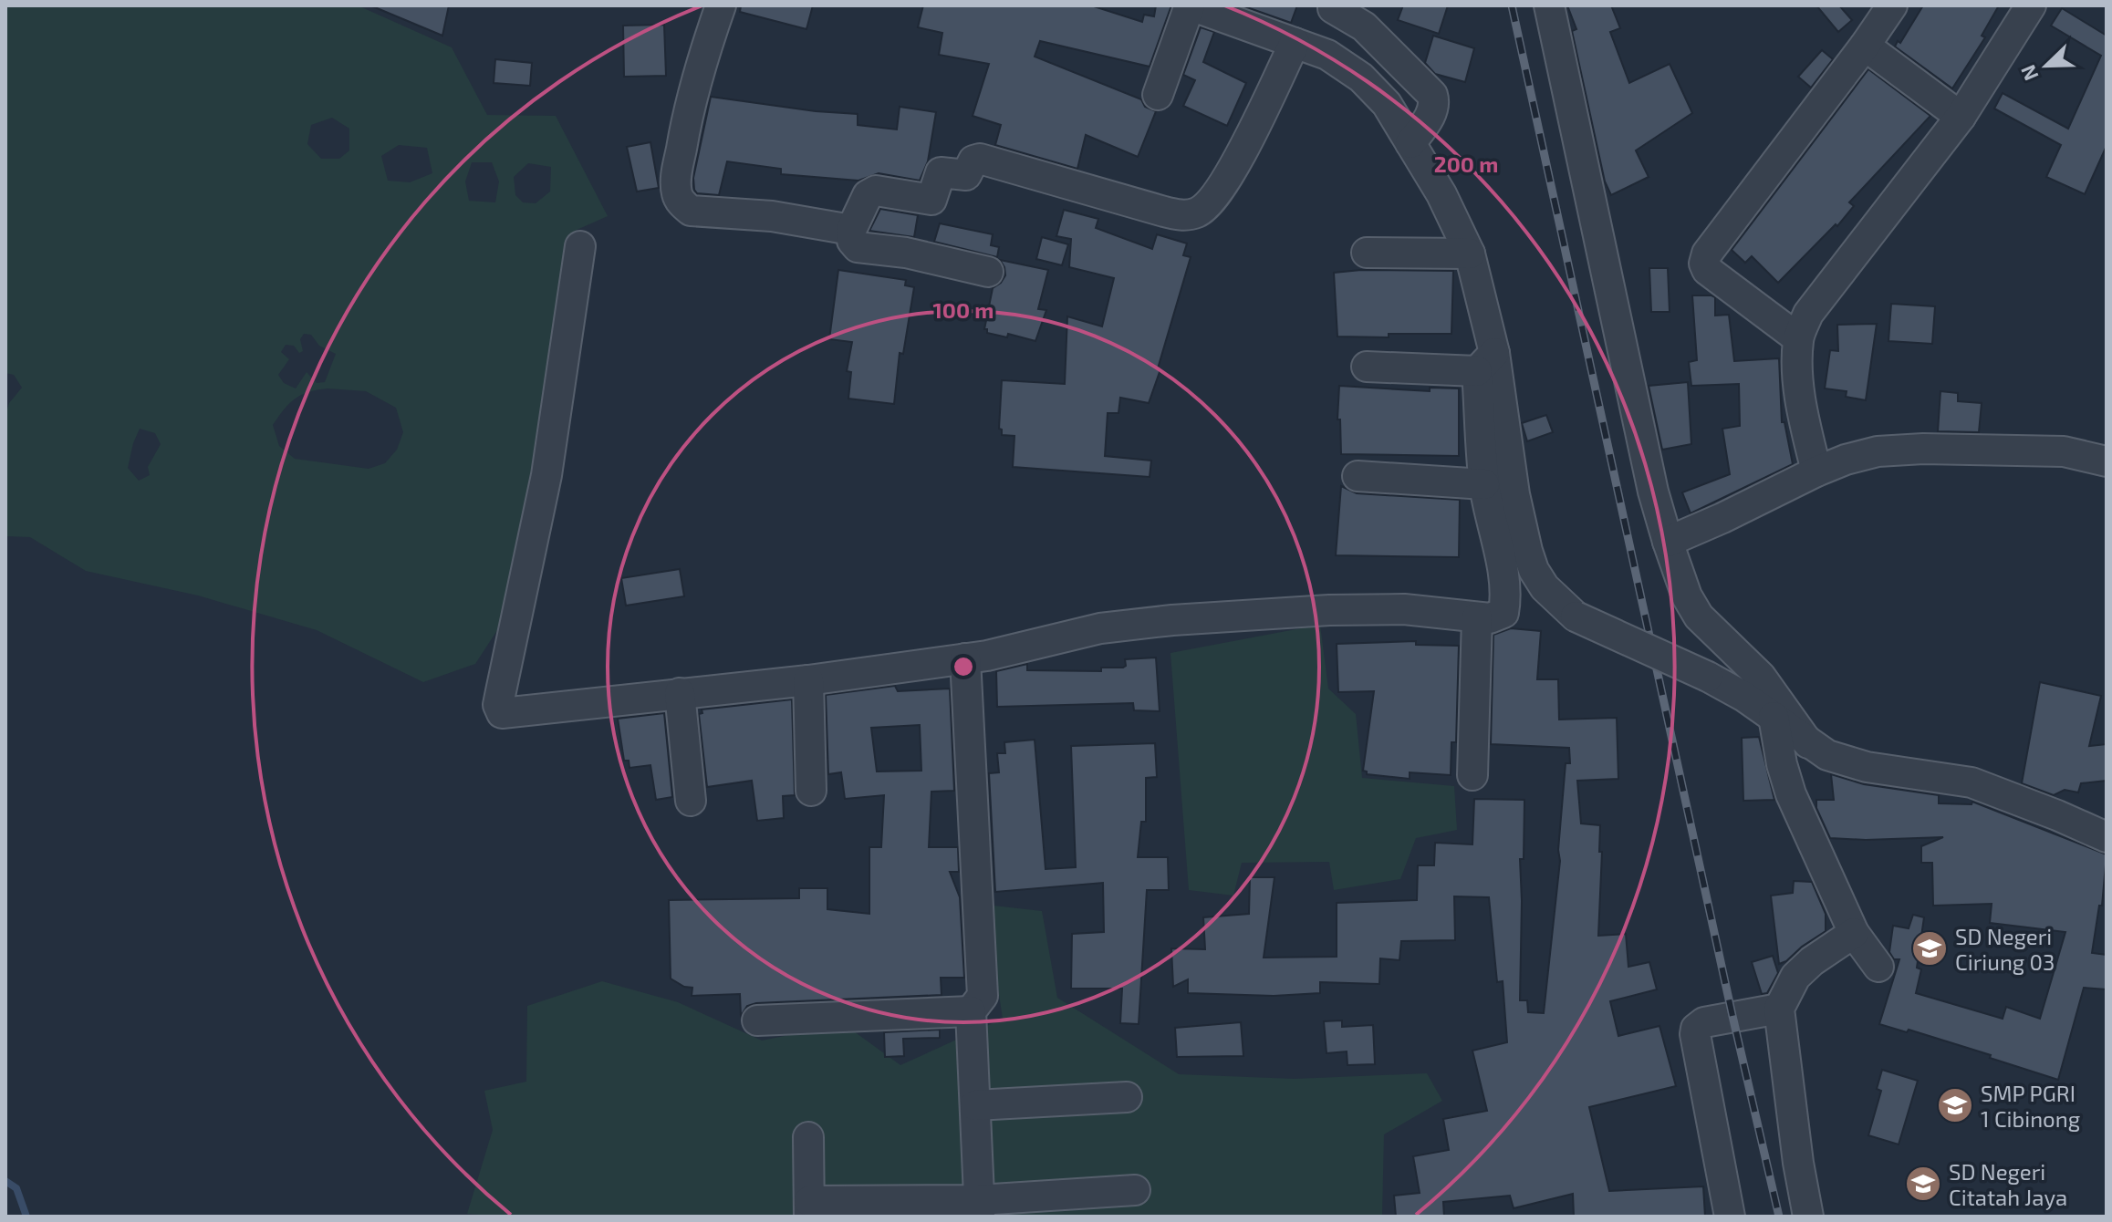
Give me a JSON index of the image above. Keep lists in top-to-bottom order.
{
  "places": {
    "school or university": ["SD Negeri Ciriung 03", "SMP PGRI 1 Cibinong", "SD Negeri Citatah Jaya"]
  },
  "north": "bottom left",
  "rings": ["200 m", "100 m"]
}
